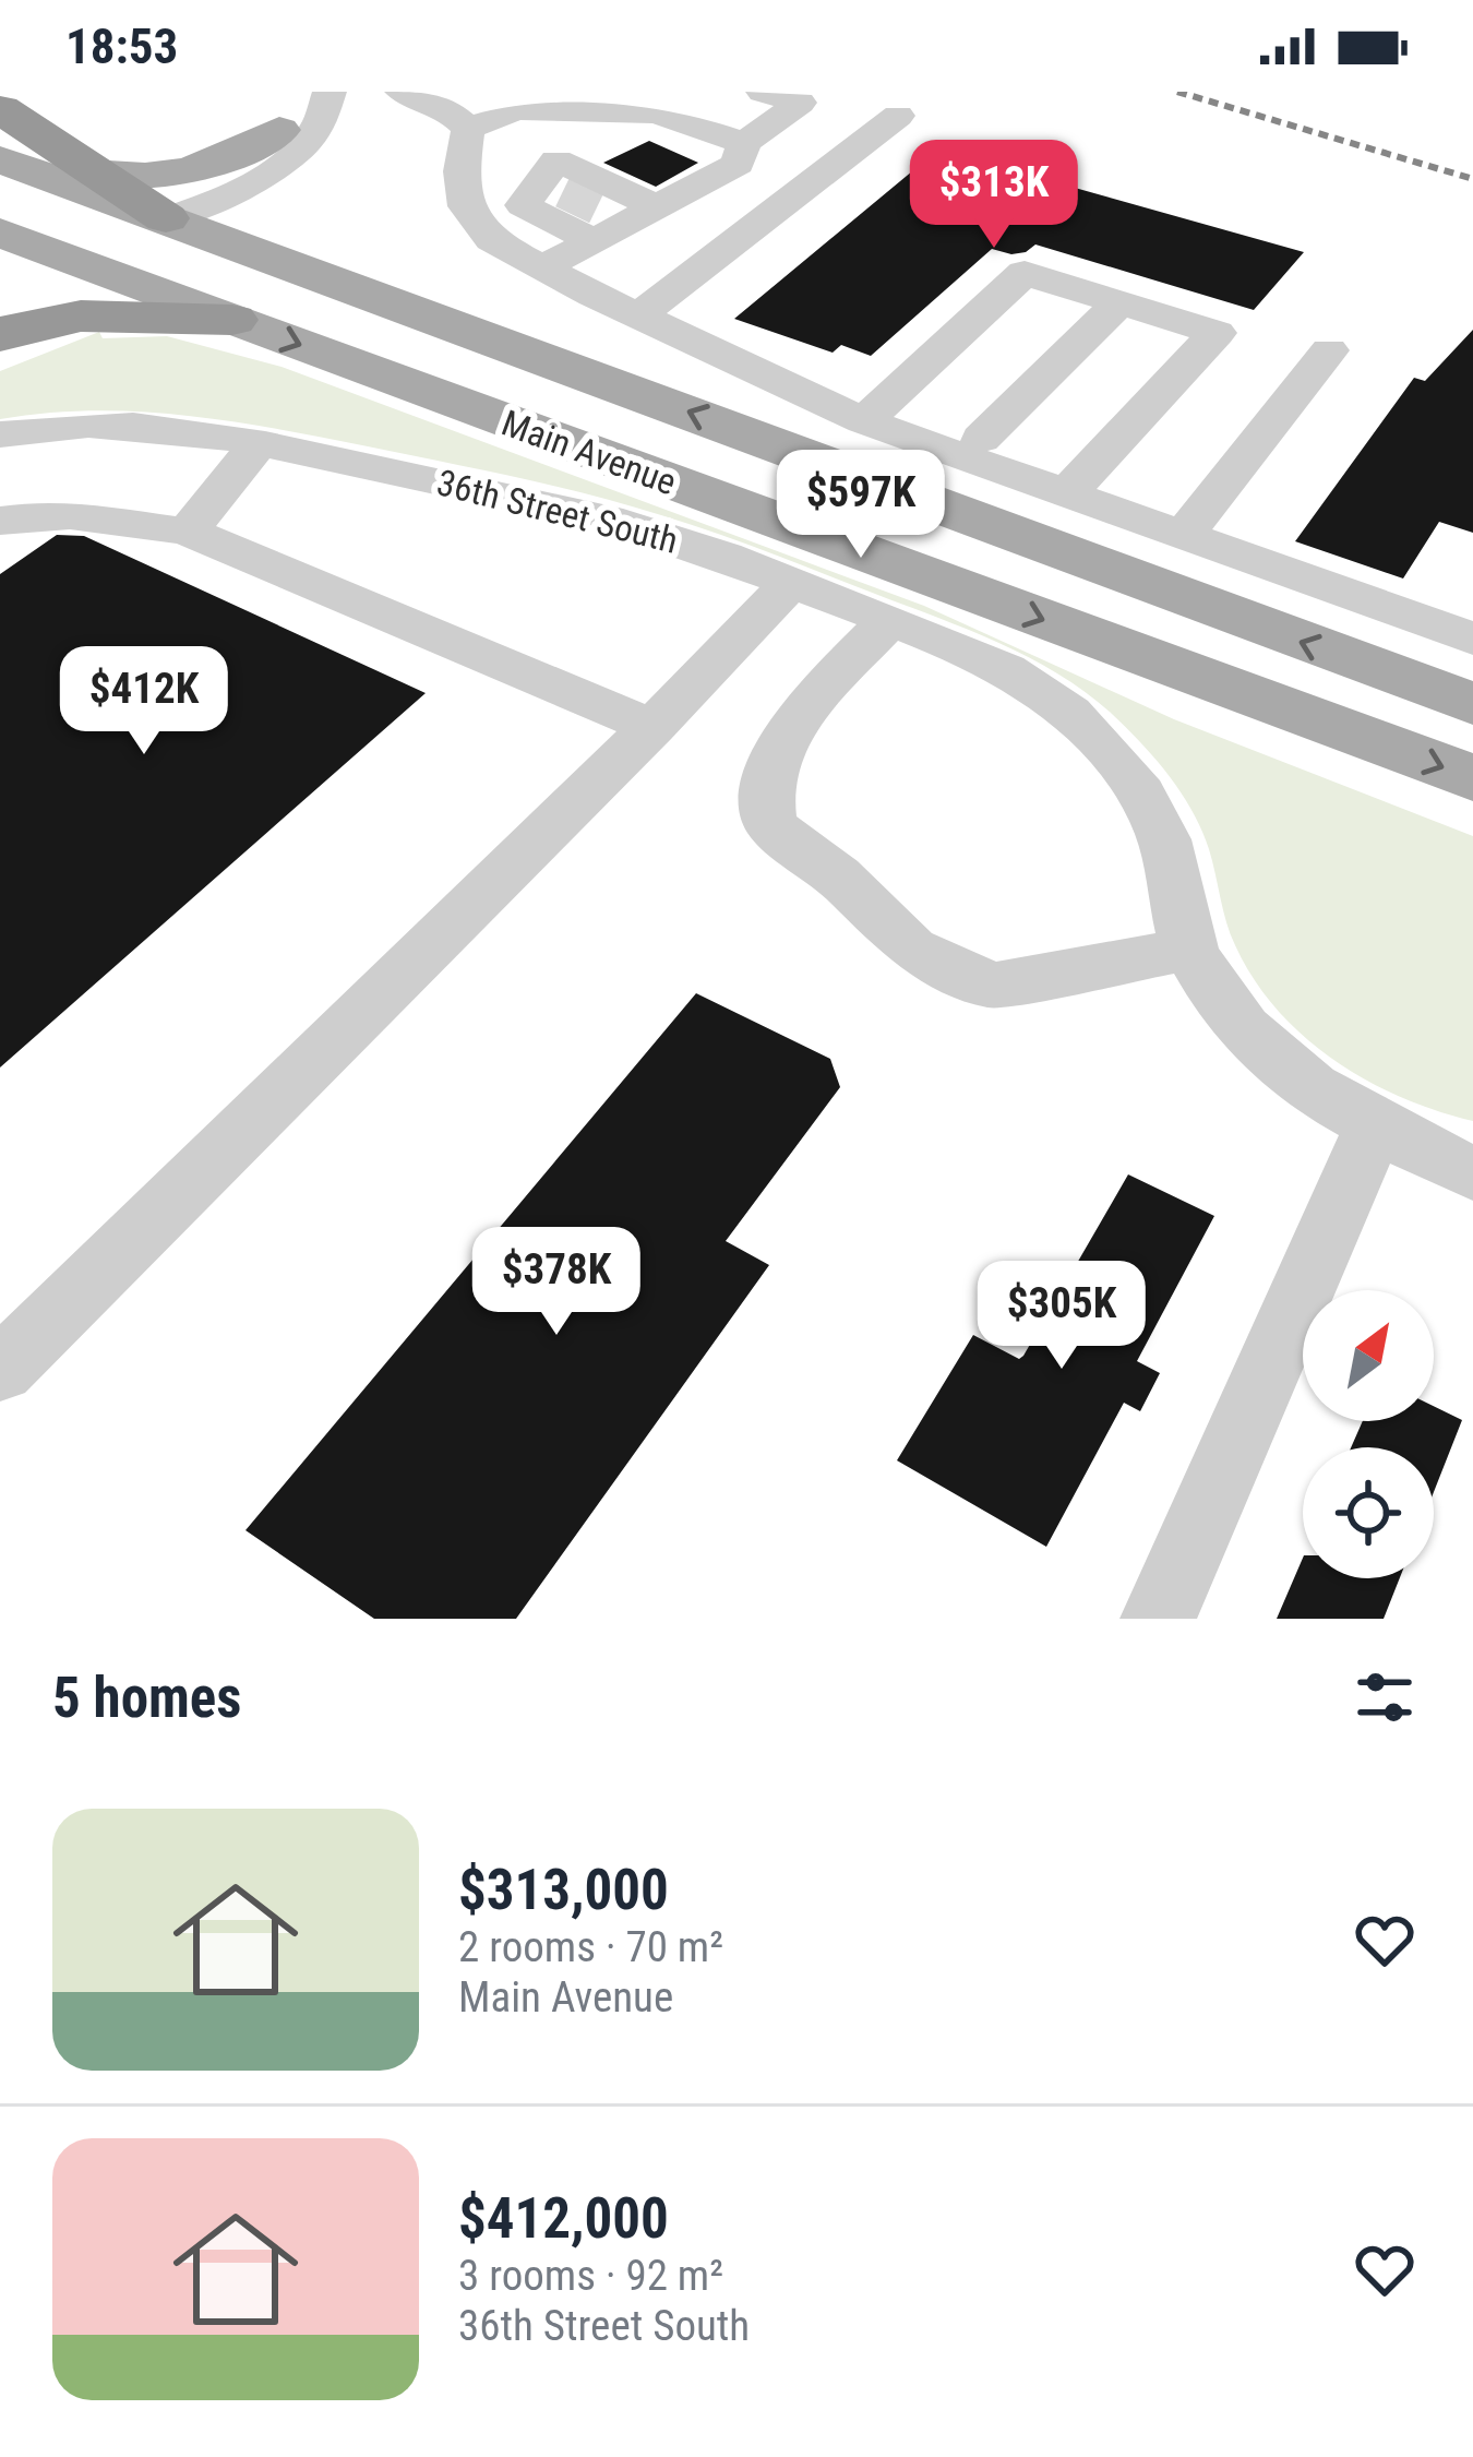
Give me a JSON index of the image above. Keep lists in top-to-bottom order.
{
  "streets": {
    "main road": ["Main Avenue"],
    "street": ["36th Street South"]
  },
  "north": "top right",
  "page": {
    "status": "18:53",
    "price": [
      "$313K",
      "$597K",
      "$412K",
      "$378K",
      "$305K"
    ],
    "heading": "5 homes",
    "list": [
      {
        "name": "$313,000",
        "note": "2 rooms · 70 m² · Main Avenue"
      },
      {
        "name": "$412,000",
        "note": "3 rooms · 92 m² · 36th Street South"
      }
    ]
  }
}
